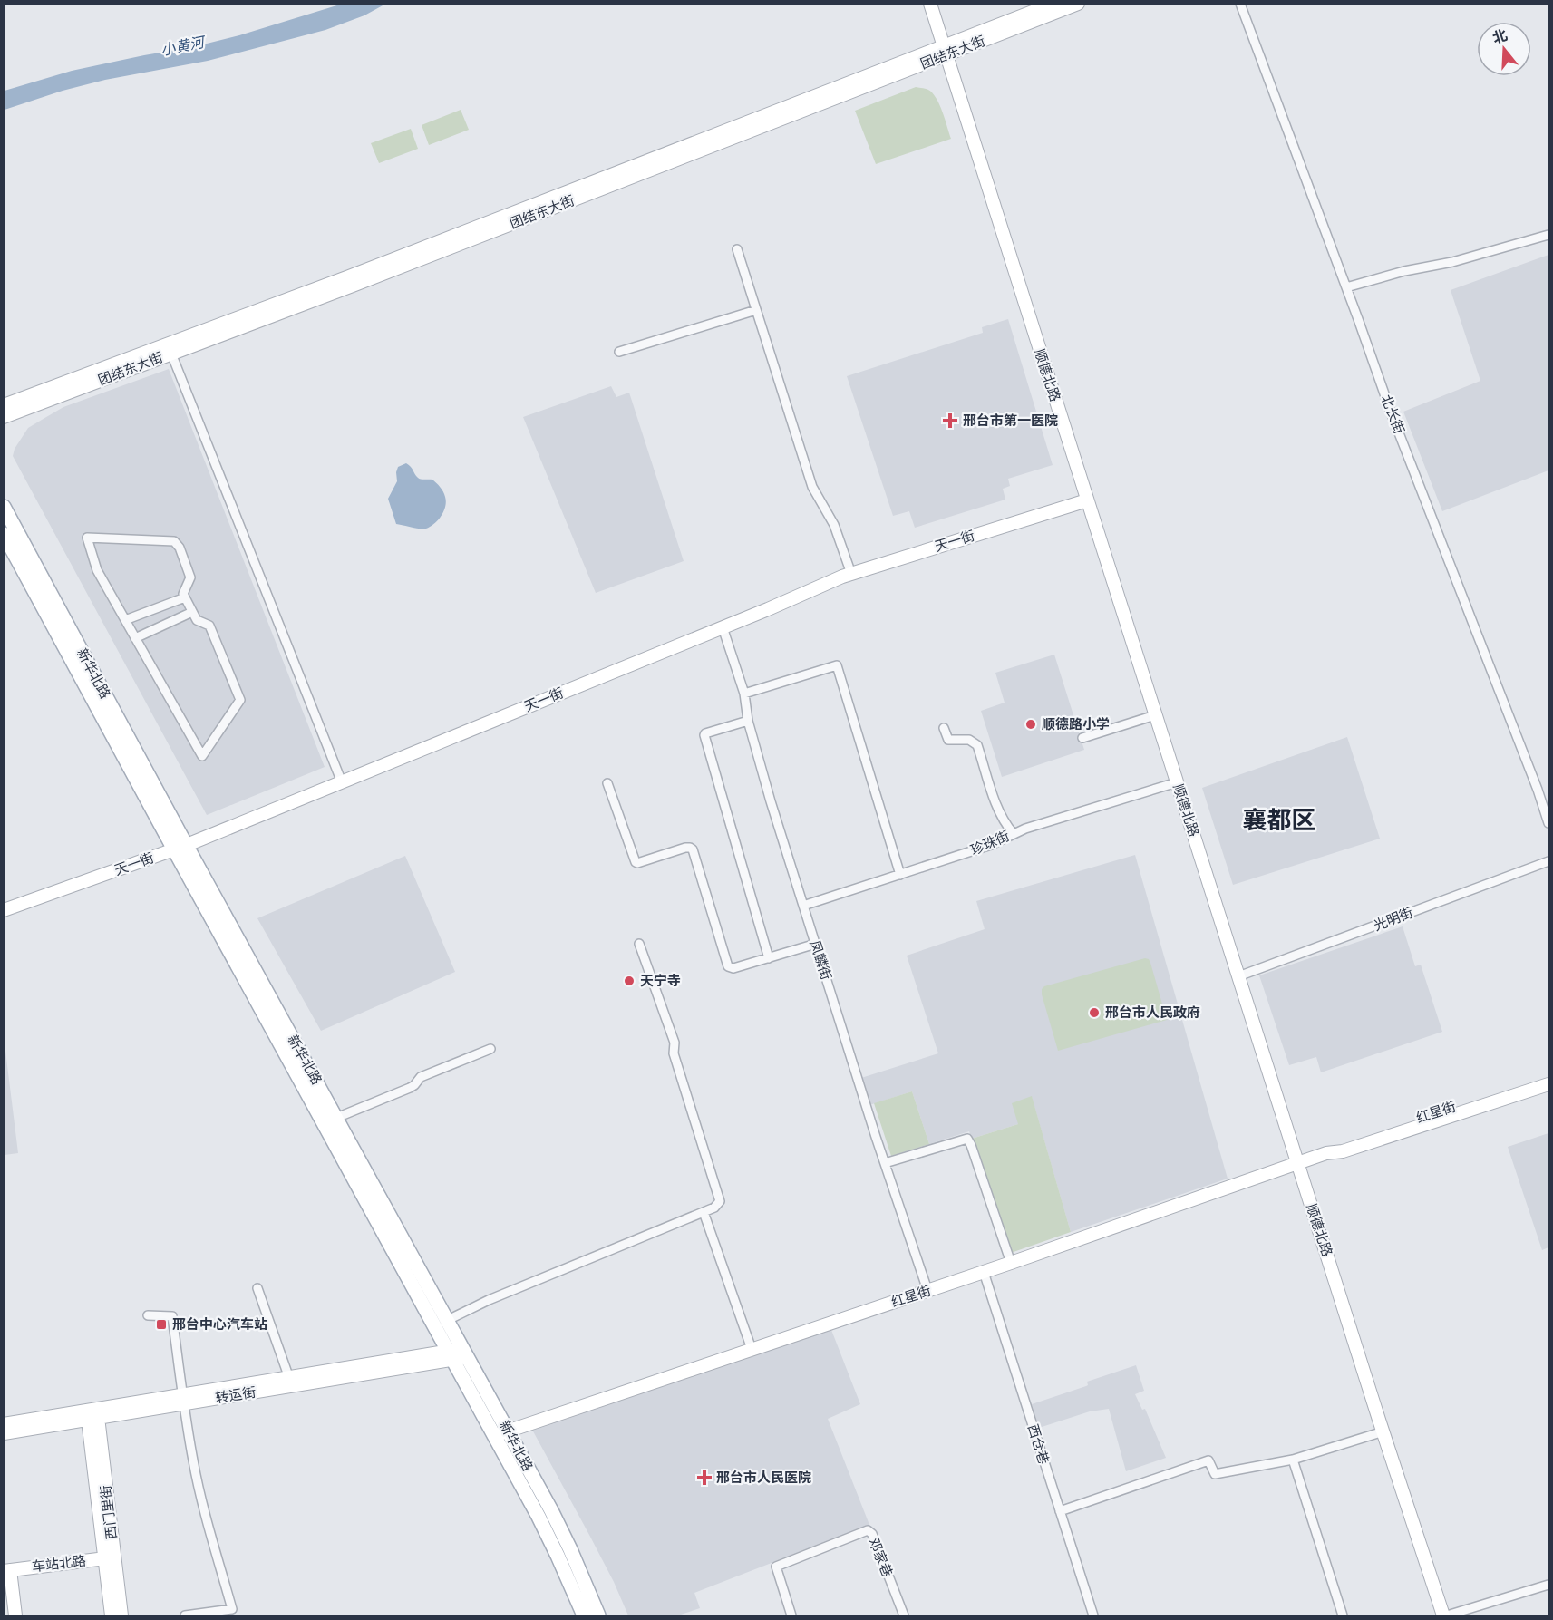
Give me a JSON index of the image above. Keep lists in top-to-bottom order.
{
  "streets": {
    "main road": ["新华北路"],
    "street": [
      "团结东大街",
      "顺德北路",
      "北长街",
      "天一街",
      "珍珠街",
      "光明街",
      "凤麟街",
      "红星街",
      "转运街",
      "西仓巷",
      "西门里街",
      "邓家巷",
      "车站北路"
    ]
  },
  "crossings": [
    ["团结东大街", "顺德北路"],
    ["顺德北路", "天一街"],
    ["顺德北路", "珍珠街"],
    ["顺德北路", "光明街"],
    ["顺德北路", "红星街"],
    ["天一街", "新华北路"],
    ["天一街", "凤麟街"],
    ["新华北路", "红星街"],
    ["新华北路", "转运街"],
    ["珍珠街", "凤麟街"],
    ["凤麟街", "红星街"],
    ["红星街", "西仓巷"],
    ["西门里街", "车站北路"]
  ],
  "districts": ["襄都区"],
  "water": ["小黄河"],
  "places": {
    "health": ["邢台市第一医院", "邢台市人民医院"],
    "other": ["顺德路小学", "天宁寺", "邢台市人民政府"],
    "transit": ["邢台中心汽车站"]
  },
  "north": "top"
}
